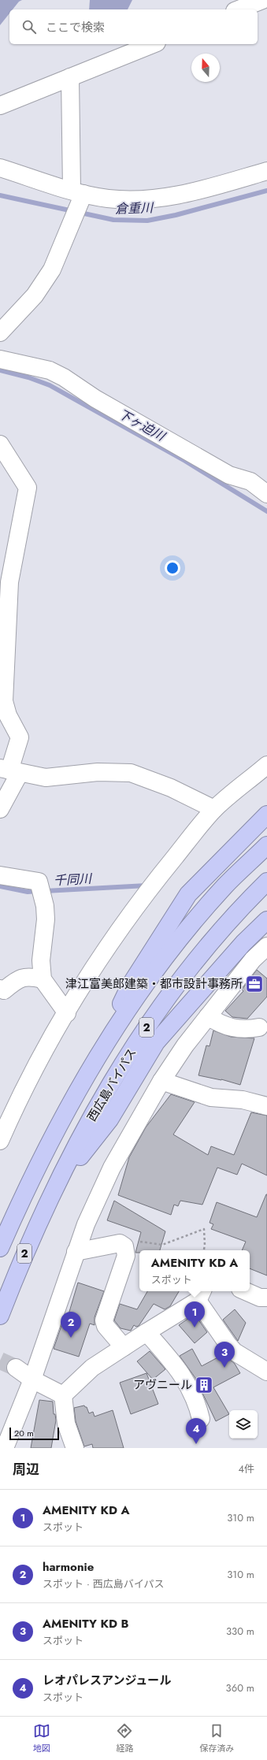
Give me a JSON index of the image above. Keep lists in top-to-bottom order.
{
  "streets": {
    "highway": ["2", "西広島バイパス"]
  },
  "crossings": [
    ["2", "西広島バイパス"]
  ],
  "water": ["倉重川", "下ヶ迫川", "千同川"],
  "places": {
    "office": ["津江富美郎建築・都市設計事務所"],
    "building": ["アヴニール"]
  },
  "scale_bar": "20 m",
  "north": "top",
  "page": {
    "search": "ここで検索",
    "popup": ["AMENITY KD A", "スポット"],
    "pins": [
      "1",
      "2",
      "3",
      "4"
    ],
    "scale": "20 m",
    "heading": ["周辺", "4件"],
    "list": [
      {
        "mark": "1",
        "name": "AMENITY KD A",
        "note": "スポット",
        "value": "310 m"
      },
      {
        "mark": "2",
        "name": "harmonie",
        "note": "スポット · 西広島バイパス",
        "value": "310 m"
      },
      {
        "mark": "3",
        "name": "AMENITY KD B",
        "note": "スポット",
        "value": "330 m"
      },
      {
        "mark": "4",
        "name": "レオパレスアンジュール",
        "note": "スポット",
        "value": "360 m"
      }
    ],
    "nav": ["地図", "経路", "保存済み"]
  }
}
